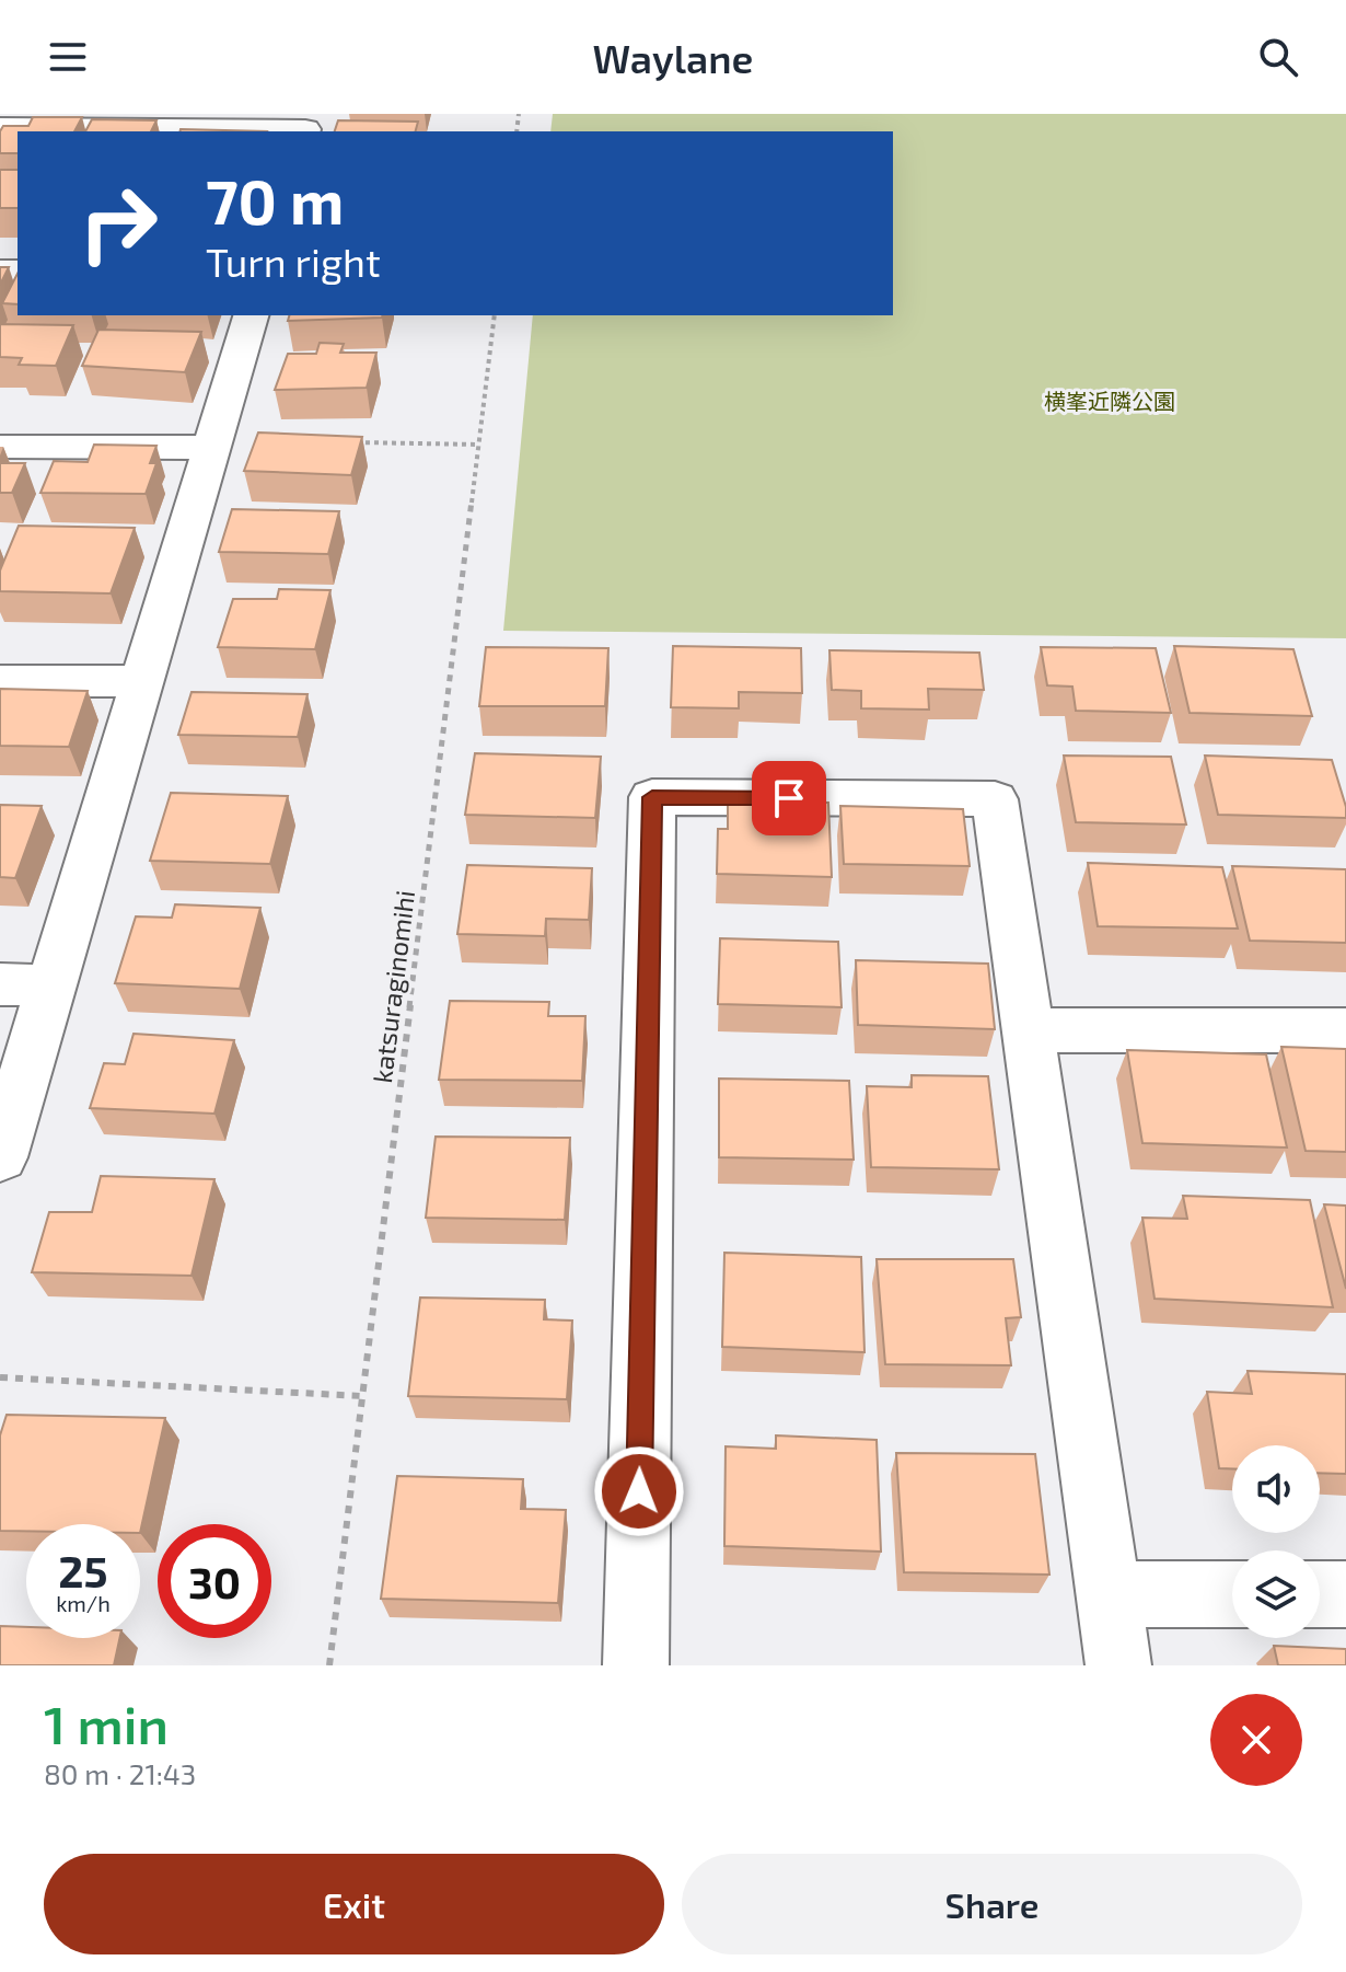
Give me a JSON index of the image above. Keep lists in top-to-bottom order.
{
  "streets": {
    "path": ["katsuraginomihi"]
  },
  "parks": ["横峯近隣公園"],
  "page": {
    "header": "Waylane",
    "turn": ["70 m", "Turn right"],
    "speed": "25 km/h",
    "limit": "30",
    "heading": ["1 min", "80 m · 21:43"],
    "buttons": ["Exit", "Share"]
  }
}
